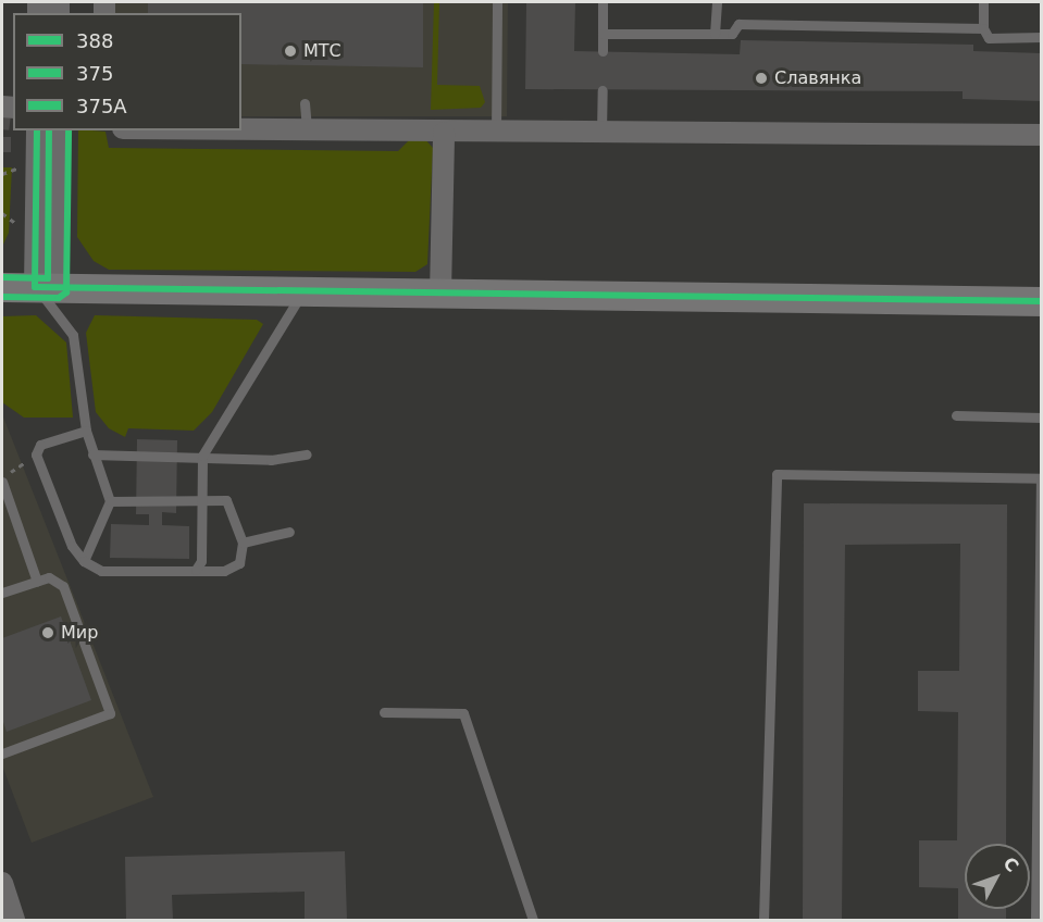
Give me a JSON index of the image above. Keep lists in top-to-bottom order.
{
  "places": ["МТС", "Славянка", "Мир"],
  "lines": ["transit line 388", "transit line 375", "transit line 375А"],
  "legend": ["388", "375", "375А"],
  "north": "top right"
}
